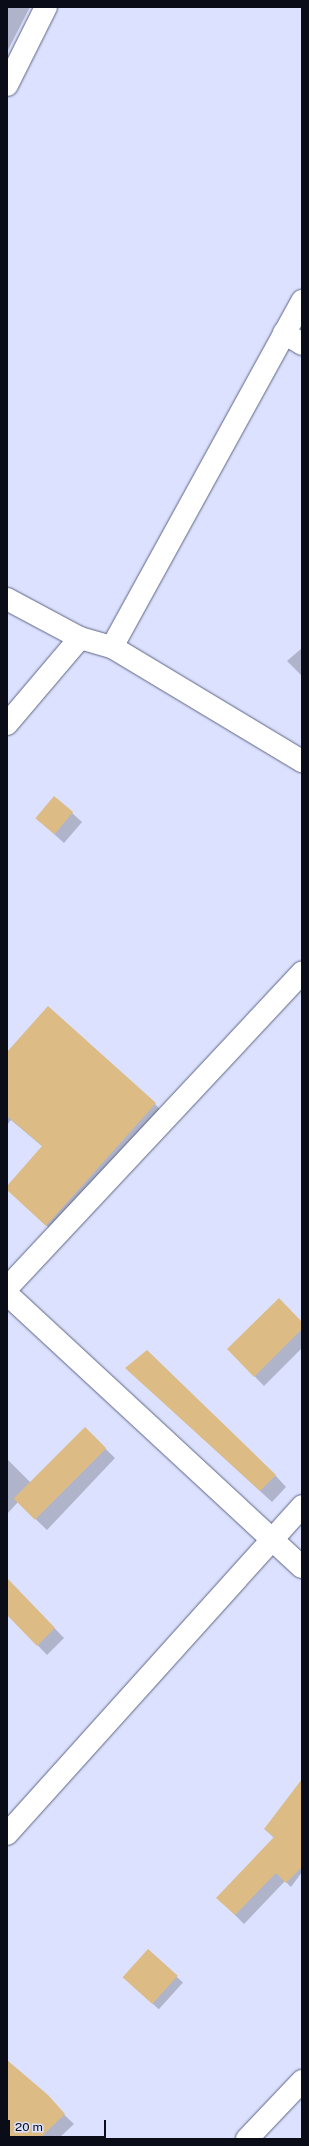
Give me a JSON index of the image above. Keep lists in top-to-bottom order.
{
  "scale_bar": "20 m"
}
